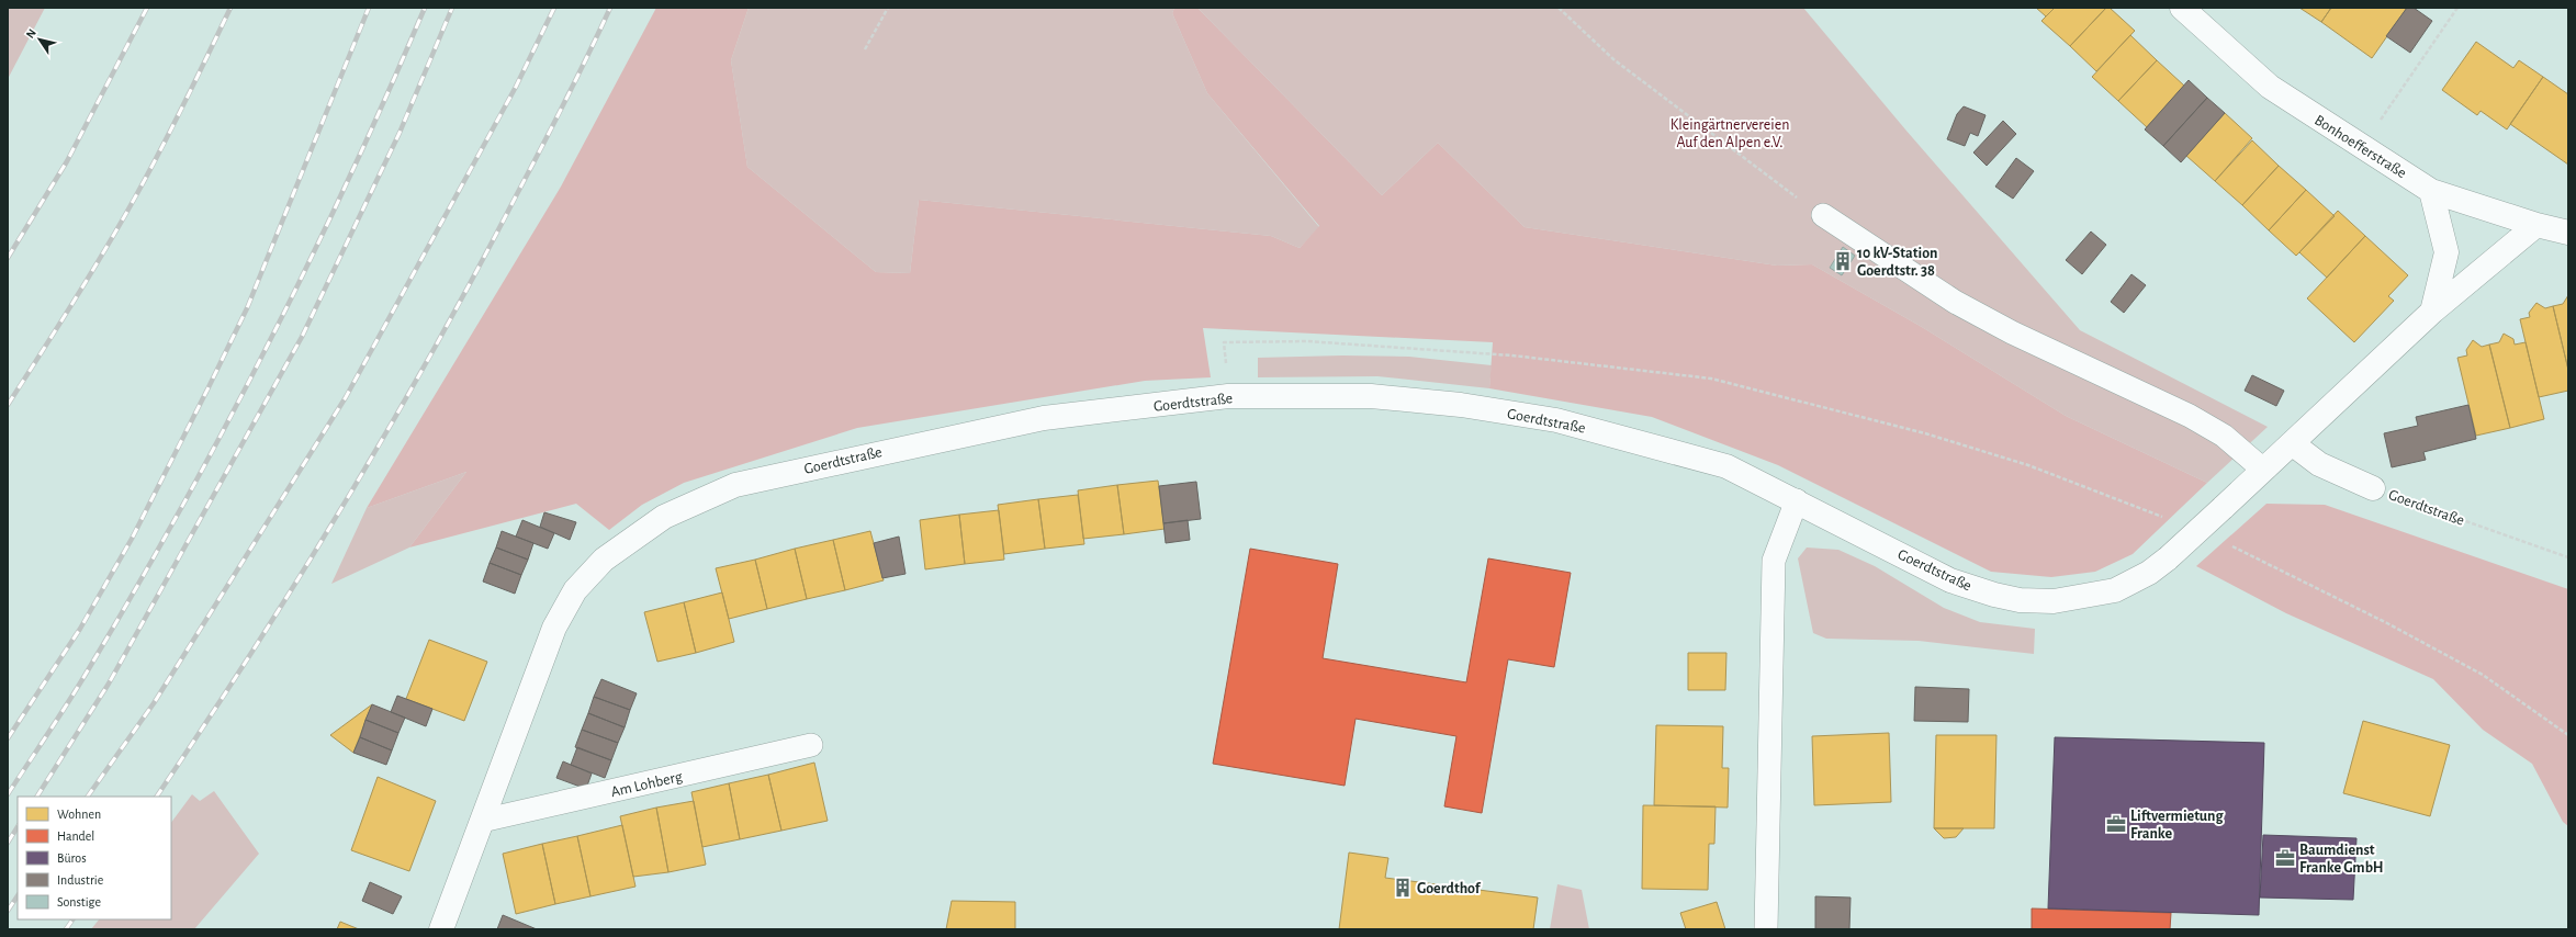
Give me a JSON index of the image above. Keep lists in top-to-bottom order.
{
  "streets": {
    "street": ["Bonhoefferstraße", "Goerdtstraße"],
    "lane": ["Am Lohberg"]
  },
  "crossings": [
    ["Bonhoefferstraße", "Goerdtstraße"],
    ["Goerdtstraße", "Am Lohberg"]
  ],
  "parks": ["Kleingärtnervereien Auf den Alpen e.V."],
  "places": {
    "building": ["10 kV-Station Goerdtstr. 38", "Goerdthof"],
    "office": ["Liftvermietung Franke", "Baumdienst Franke GmbH"]
  },
  "legend": [
    "Wohnen",
    "Handel",
    "Büros",
    "Industrie",
    "Sonstige"
  ],
  "north": "top left"
}
